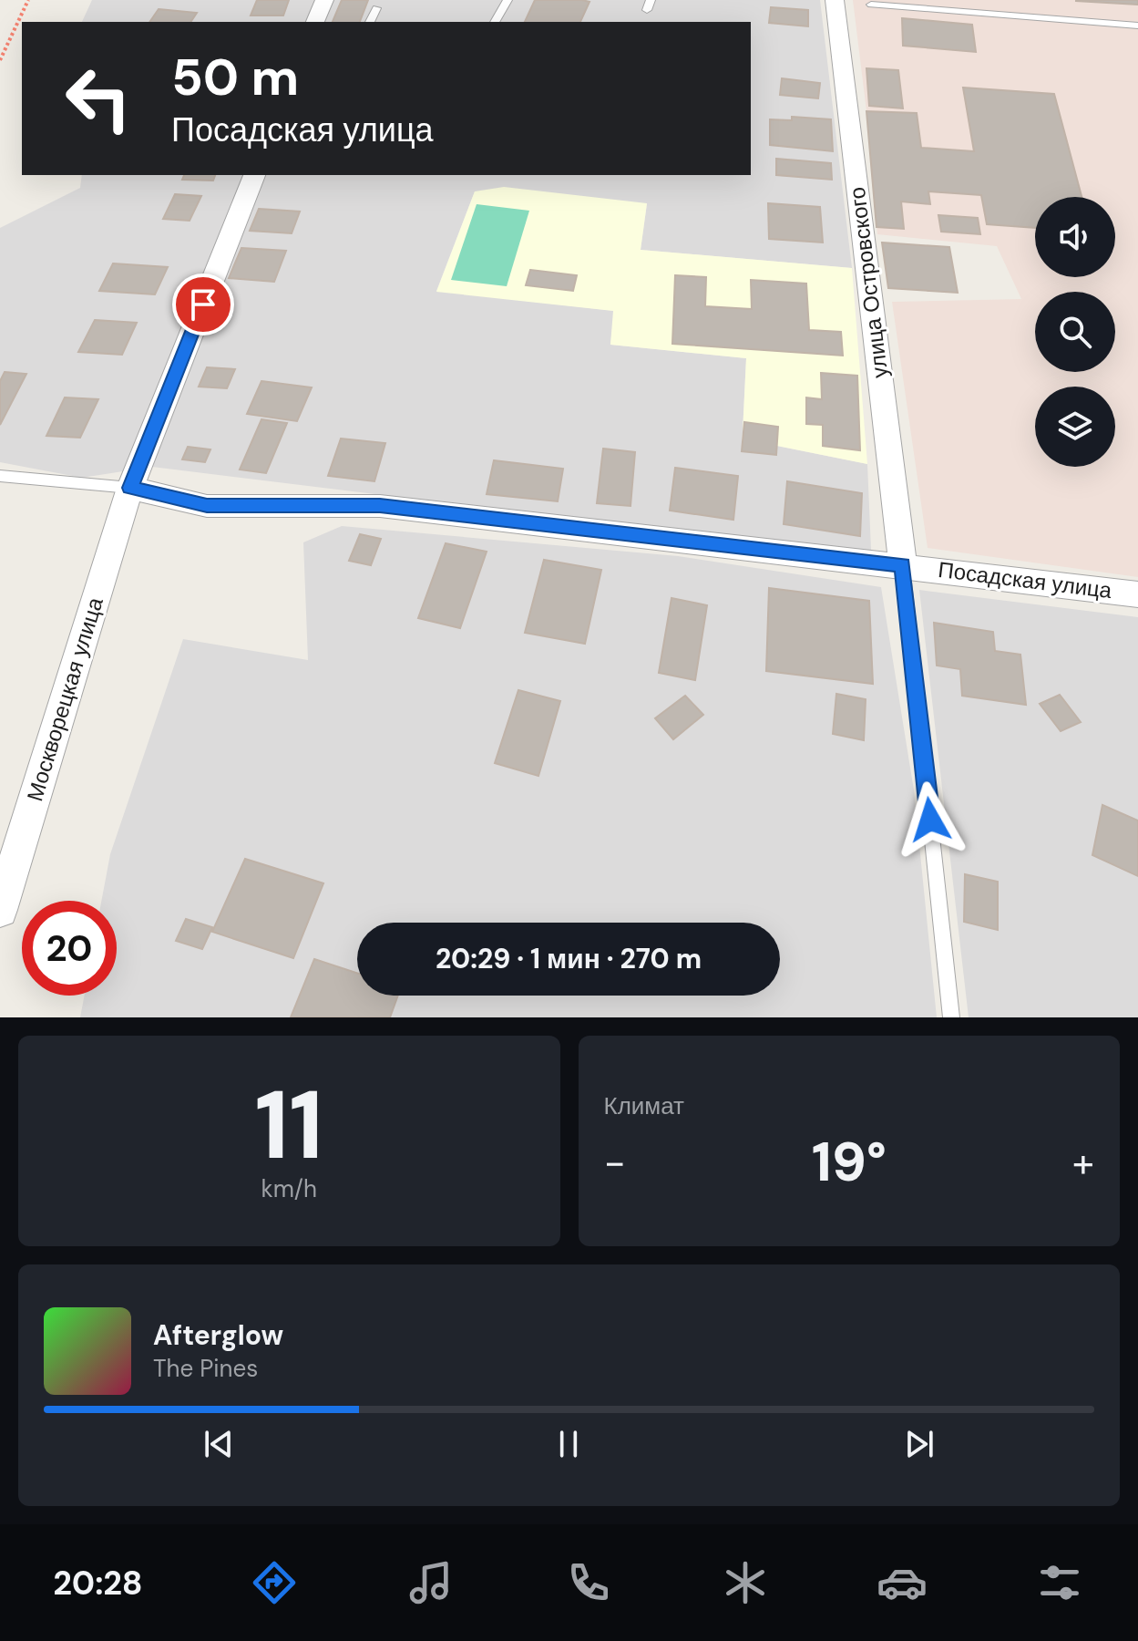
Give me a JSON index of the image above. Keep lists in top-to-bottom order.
{
  "streets": {
    "street": ["улица Островского", "Посадская улица", "Москворецкая улица"]
  },
  "crossings": [
    ["улица Островского", "Посадская улица"],
    ["Посадская улица", "Москворецкая улица"]
  ],
  "page": {
    "turn": ["50 m", "Посадская улица"],
    "limit": "20",
    "trip": "20:29 · 1 мин · 270 m",
    "tile": [
      ["11", "km/h"],
      "Климат"
    ],
    "heat": ["−", "19°", "+"],
    "song": ["Afterglow", "The Pines"],
    "tabs": "20:28"
  }
}
